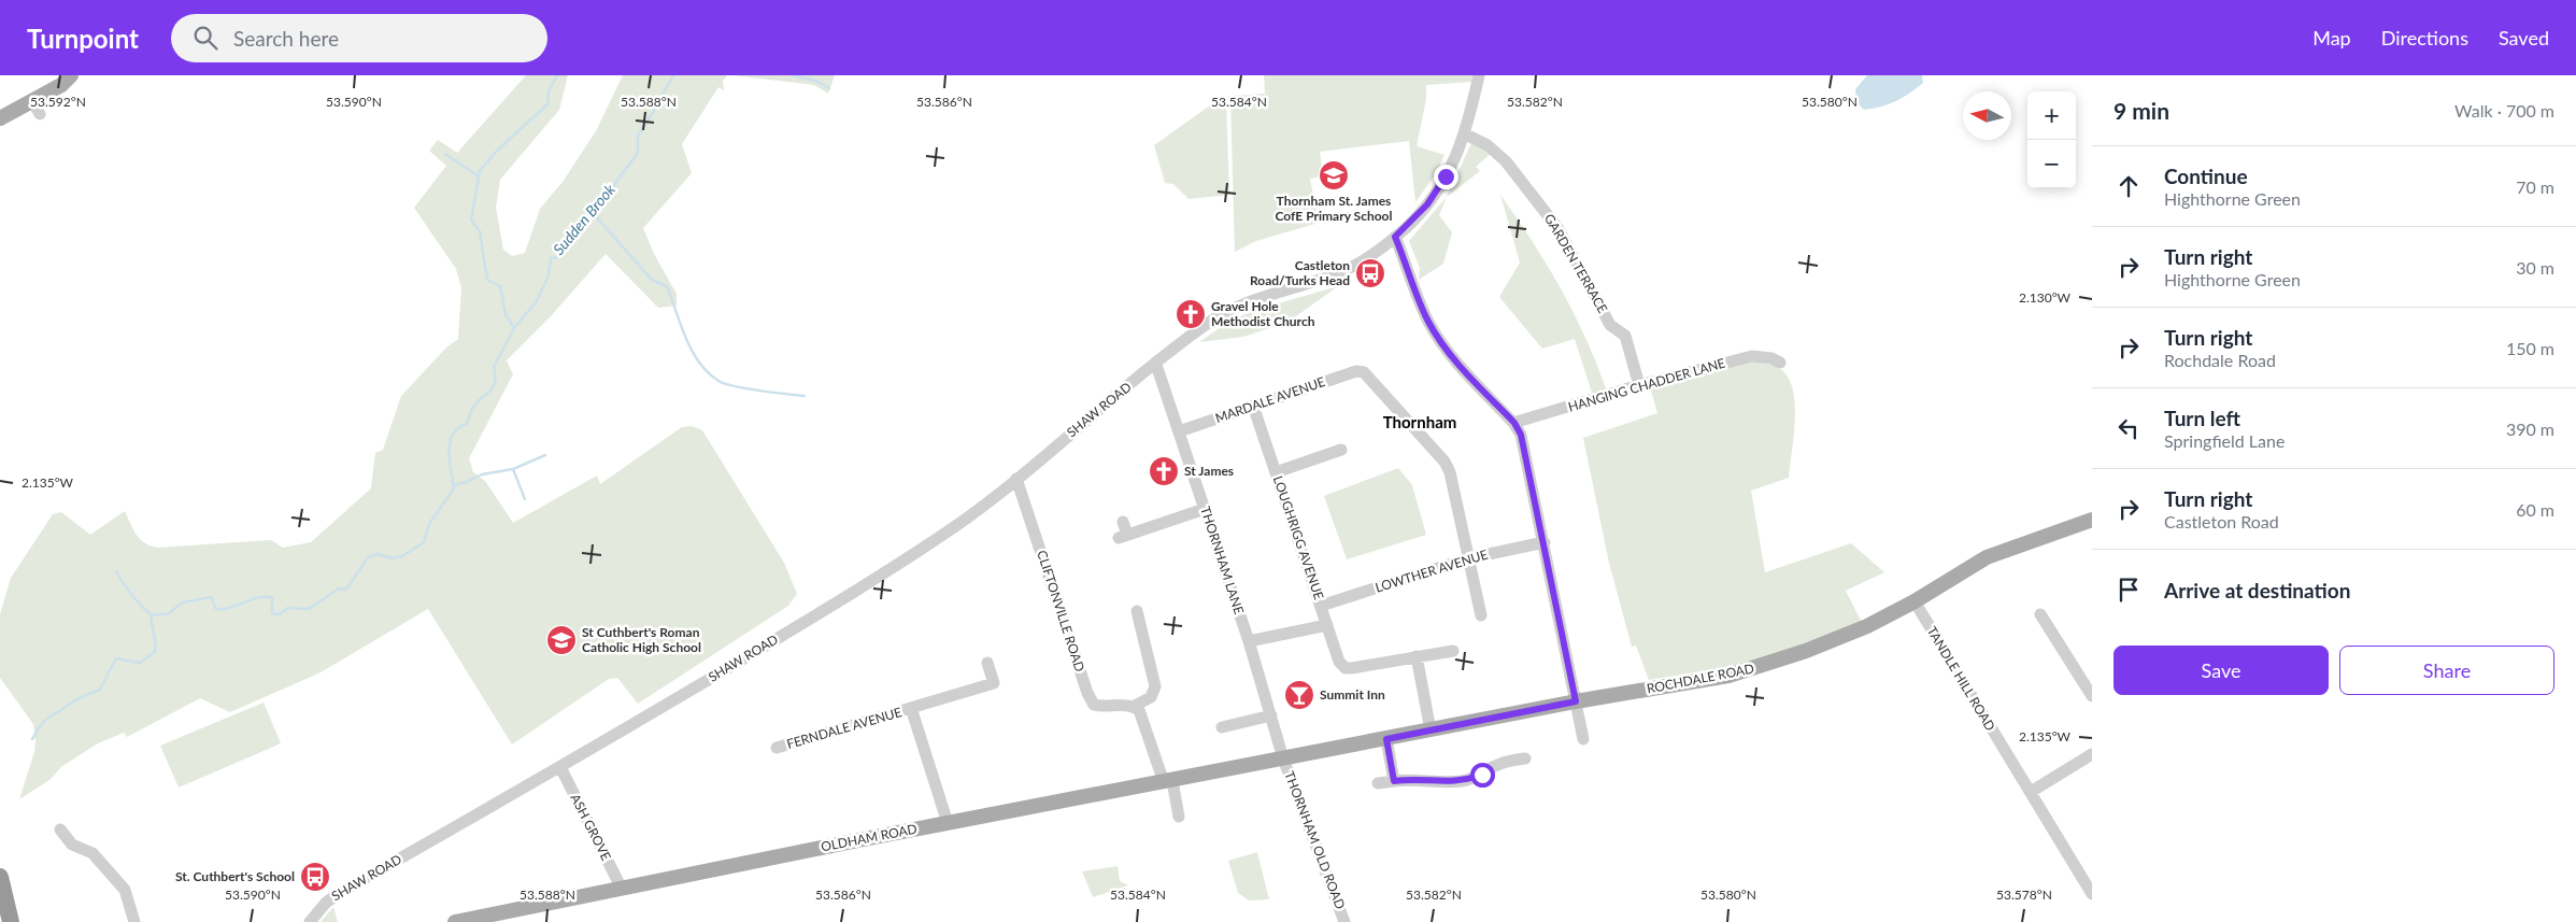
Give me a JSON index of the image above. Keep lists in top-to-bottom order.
{
  "streets": {
    "main road": ["ROCHDALE ROAD", "OLDHAM ROAD"],
    "street": [
      "GARDEN TERRACE",
      "HANGING CHADDER LANE",
      "MARDALE AVENUE",
      "SHAW ROAD",
      "LOUGHRIGG AVENUE",
      "THORNHAM LANE",
      "LOWTHER AVENUE",
      "CLIFTONVILLE ROAD",
      "TANDLE HILL ROAD",
      "FERNDALE AVENUE",
      "ASH GROVE",
      "THORNHAM OLD ROAD"
    ]
  },
  "crossings": [
    ["GARDEN TERRACE", "HANGING CHADDER LANE"],
    ["GARDEN TERRACE", "SHAW ROAD"],
    ["MARDALE AVENUE", "LOUGHRIGG AVENUE"],
    ["MARDALE AVENUE", "THORNHAM LANE"],
    ["MARDALE AVENUE", "LOWTHER AVENUE"],
    ["SHAW ROAD", "THORNHAM LANE"],
    ["SHAW ROAD", "CLIFTONVILLE ROAD"],
    ["SHAW ROAD", "ASH GROVE"],
    ["LOUGHRIGG AVENUE", "LOWTHER AVENUE"],
    ["THORNHAM LANE", "ROCHDALE ROAD"],
    ["THORNHAM LANE", "OLDHAM ROAD"],
    ["THORNHAM LANE", "THORNHAM OLD ROAD"],
    ["ROCHDALE ROAD", "TANDLE HILL ROAD"],
    ["ROCHDALE ROAD", "OLDHAM ROAD"],
    ["ROCHDALE ROAD", "THORNHAM OLD ROAD"],
    ["ASH GROVE", "OLDHAM ROAD"],
    ["OLDHAM ROAD", "THORNHAM OLD ROAD"]
  ],
  "districts": ["Thornham"],
  "water": ["Sudden Brook"],
  "places": {
    "school or university": ["Thornham St. James CofE Primary School", "St Cuthbert's Roman Catholic High School"],
    "bus stop": ["Castleton Road/Turks Head", "St. Cuthbert's School"],
    "church": ["Gravel Hole Methodist Church", "St James"],
    "bar": ["Summit Inn"]
  },
  "north": "left",
  "page": {
    "header": "Turnpoint",
    "search": "Search here",
    "nav": ["Map", "Directions", "Saved"],
    "heading": ["9 min", "Walk · 700 m"],
    "map_buttons": ["+", "−"],
    "list": [
      ["Continue", "Highthorne Green", "70 m"],
      ["Turn right", "Highthorne Green", "30 m"],
      ["Turn right", "Rochdale Road", "150 m"],
      ["Turn left", "Springfield Lane", "390 m"],
      ["Turn right", "Castleton Road", "60 m"],
      "Arrive at destination"
    ],
    "buttons": ["Save", "Share"]
  },
  "coordinates": [
    "53.592°N",
    "53.590°N",
    "53.588°N",
    "53.586°N",
    "53.584°N",
    "53.582°N",
    "53.580°N",
    "2.130°W",
    "2.135°W",
    "53.578°N"
  ]
}
